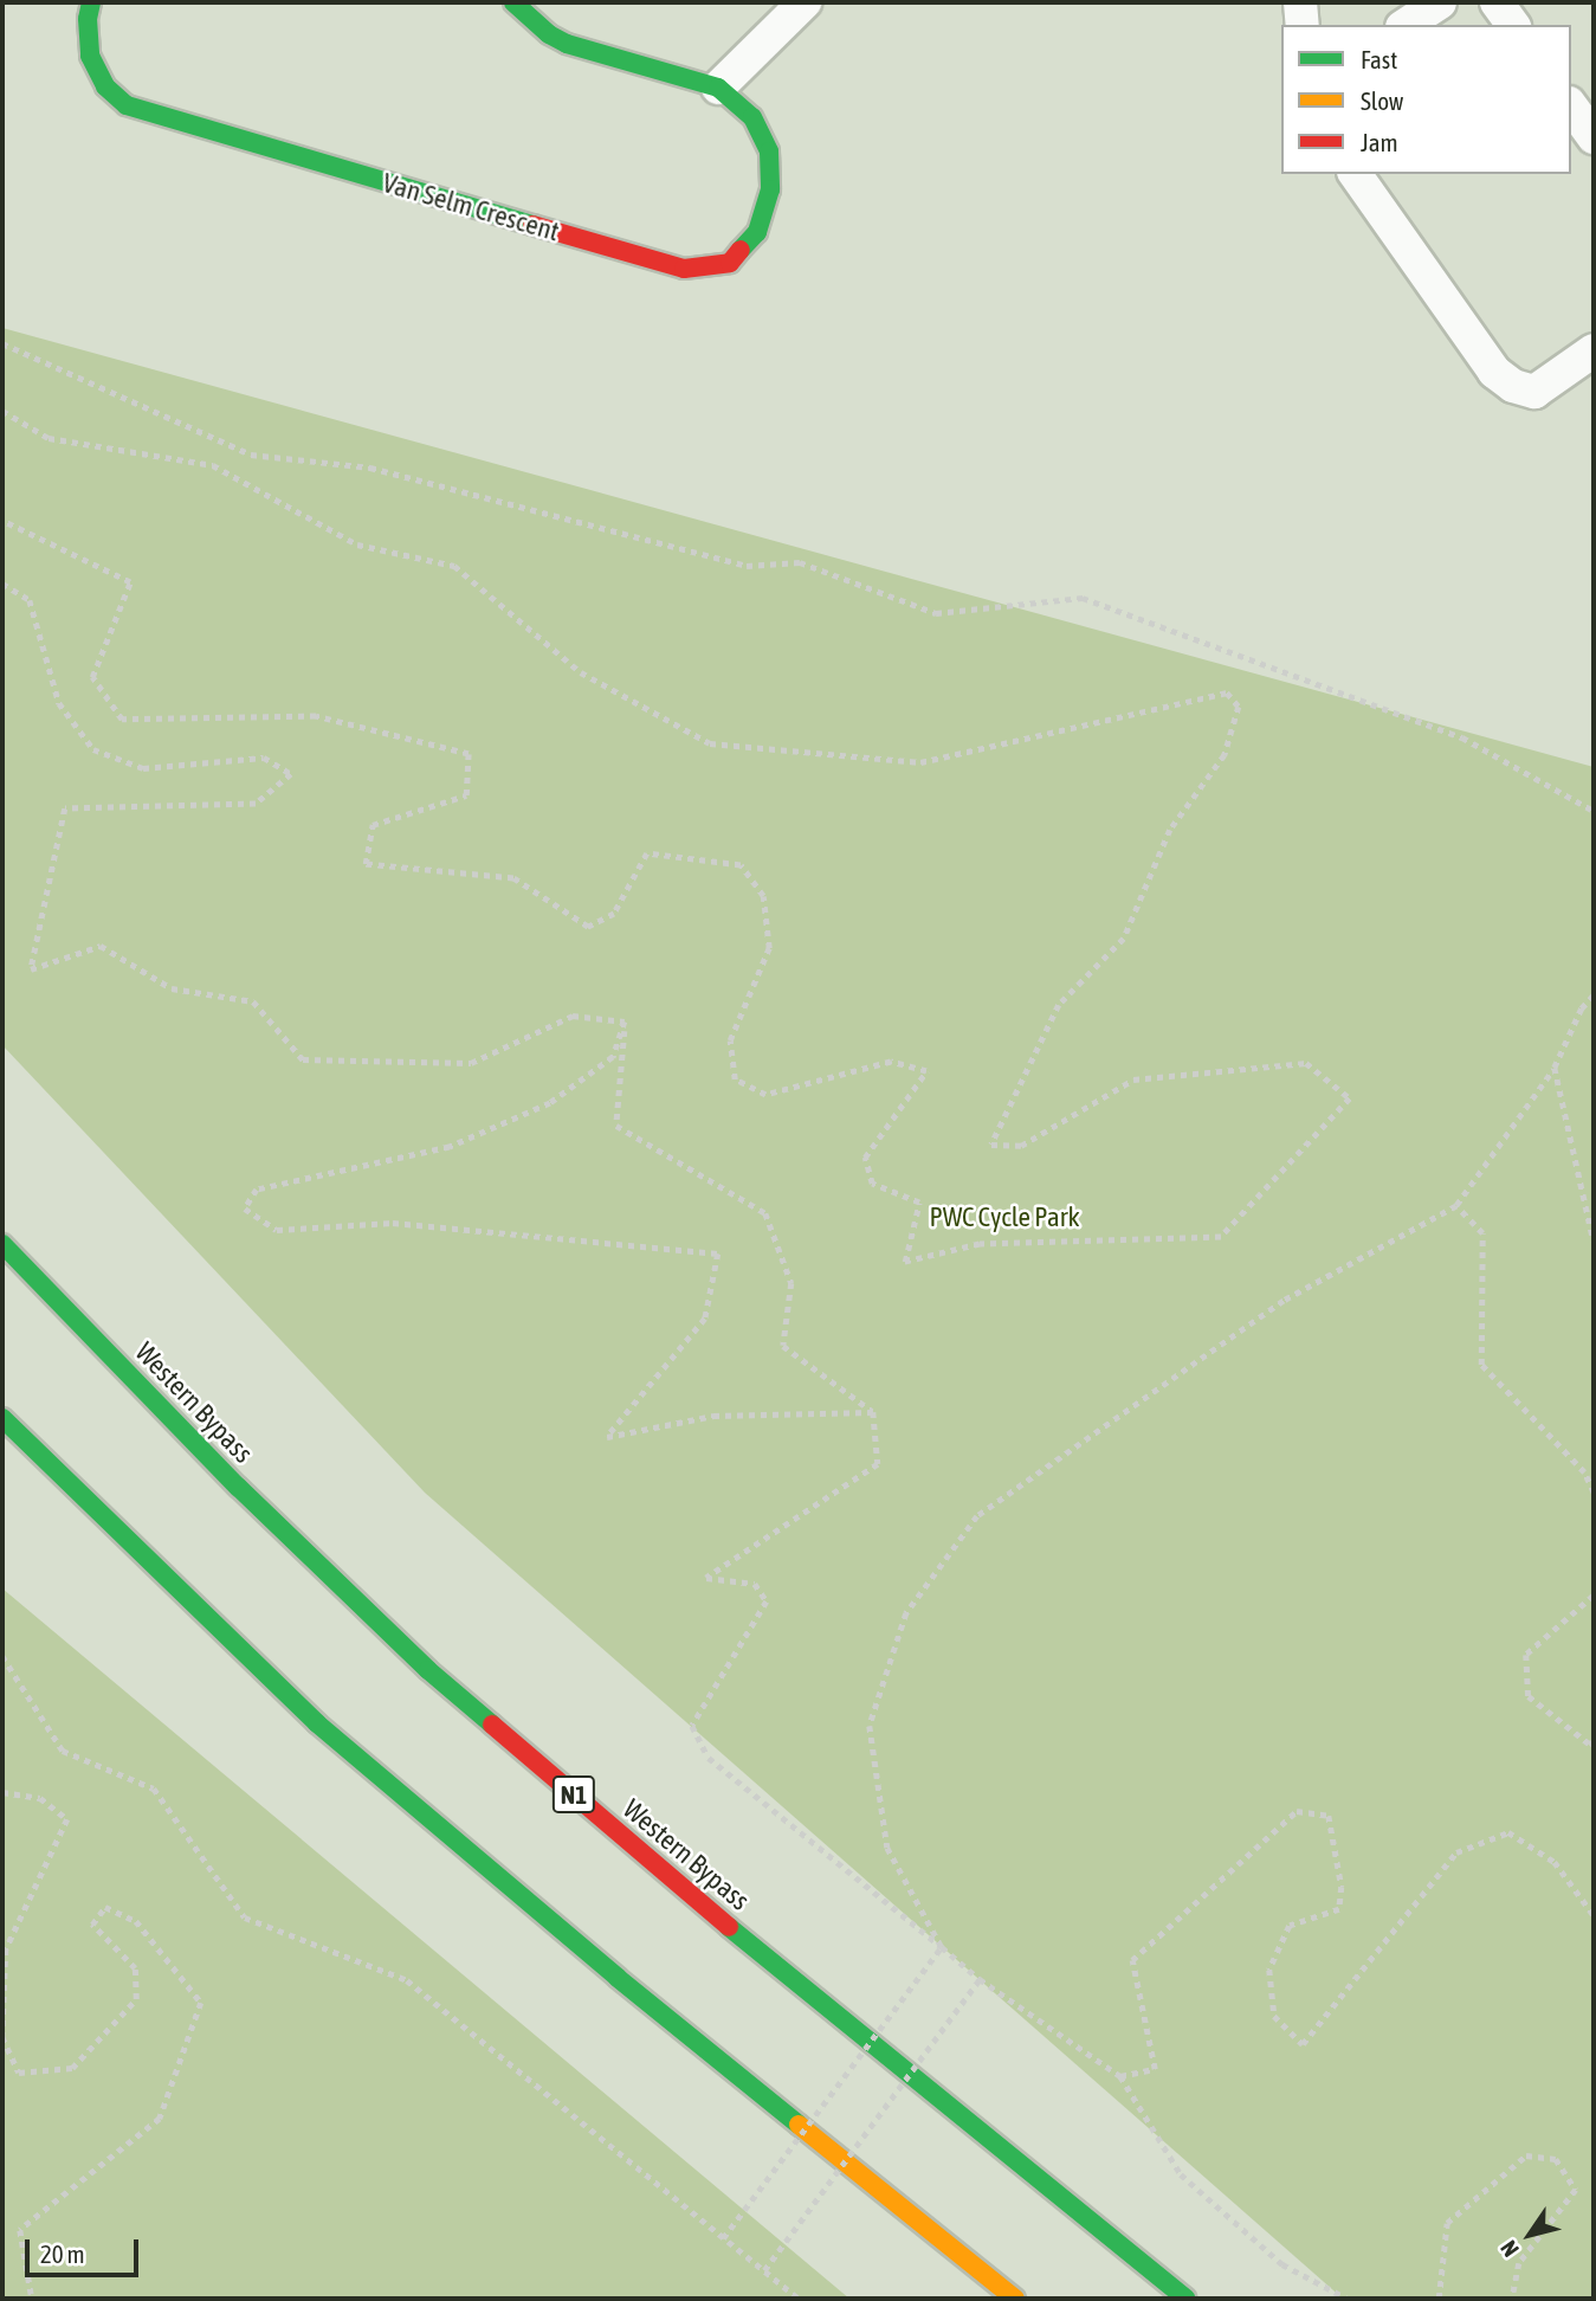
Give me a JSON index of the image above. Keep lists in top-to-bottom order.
{
  "streets": {
    "main road": ["Van Selm Crescent", "Western Bypass", "N1"]
  },
  "parks": ["PWC Cycle Park"],
  "legend": ["Fast", "Slow", "Jam"],
  "scale_bar": "20 m",
  "north": "bottom left"
}
